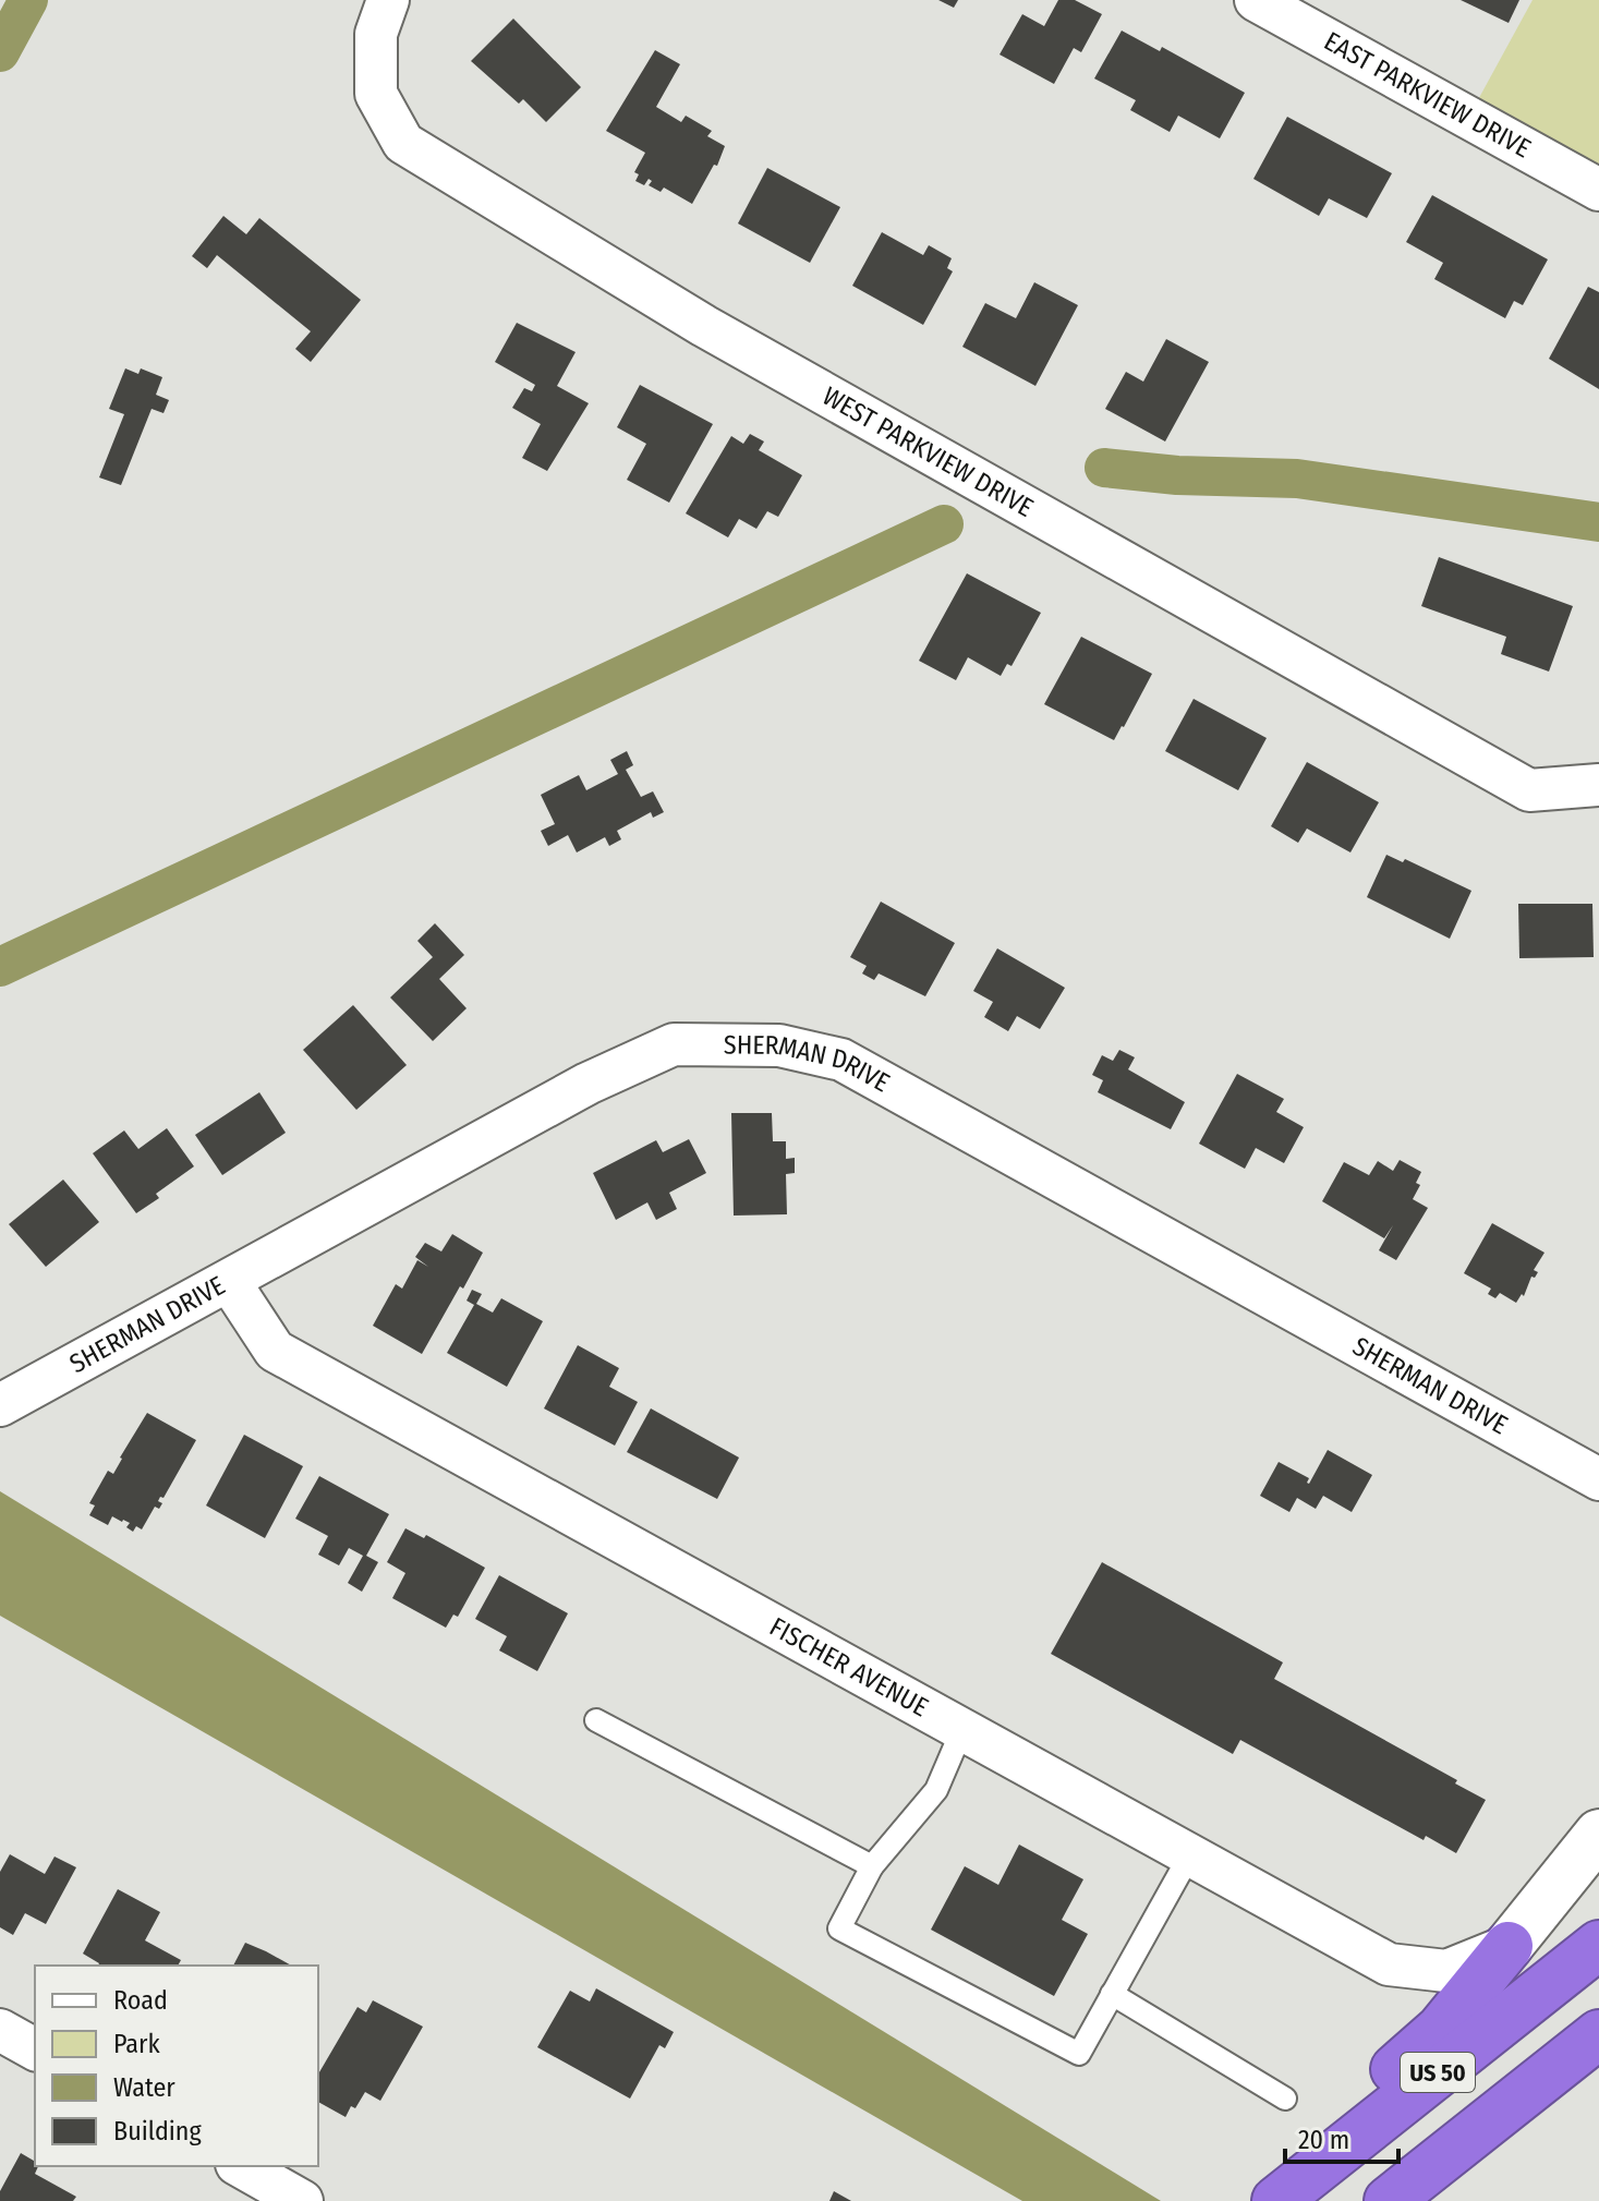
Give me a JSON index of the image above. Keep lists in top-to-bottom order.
{
  "streets": {
    "highway": ["US 50"],
    "street": [
      "EAST PARKVIEW DRIVE",
      "WEST PARKVIEW DRIVE",
      "SHERMAN DRIVE",
      "FISCHER AVENUE"
    ]
  },
  "crossings": [
    ["SHERMAN DRIVE", "FISCHER AVENUE"]
  ],
  "legend": [
    "Road",
    "Park",
    "Water",
    "Building"
  ],
  "scale_bar": "20 m"
}
